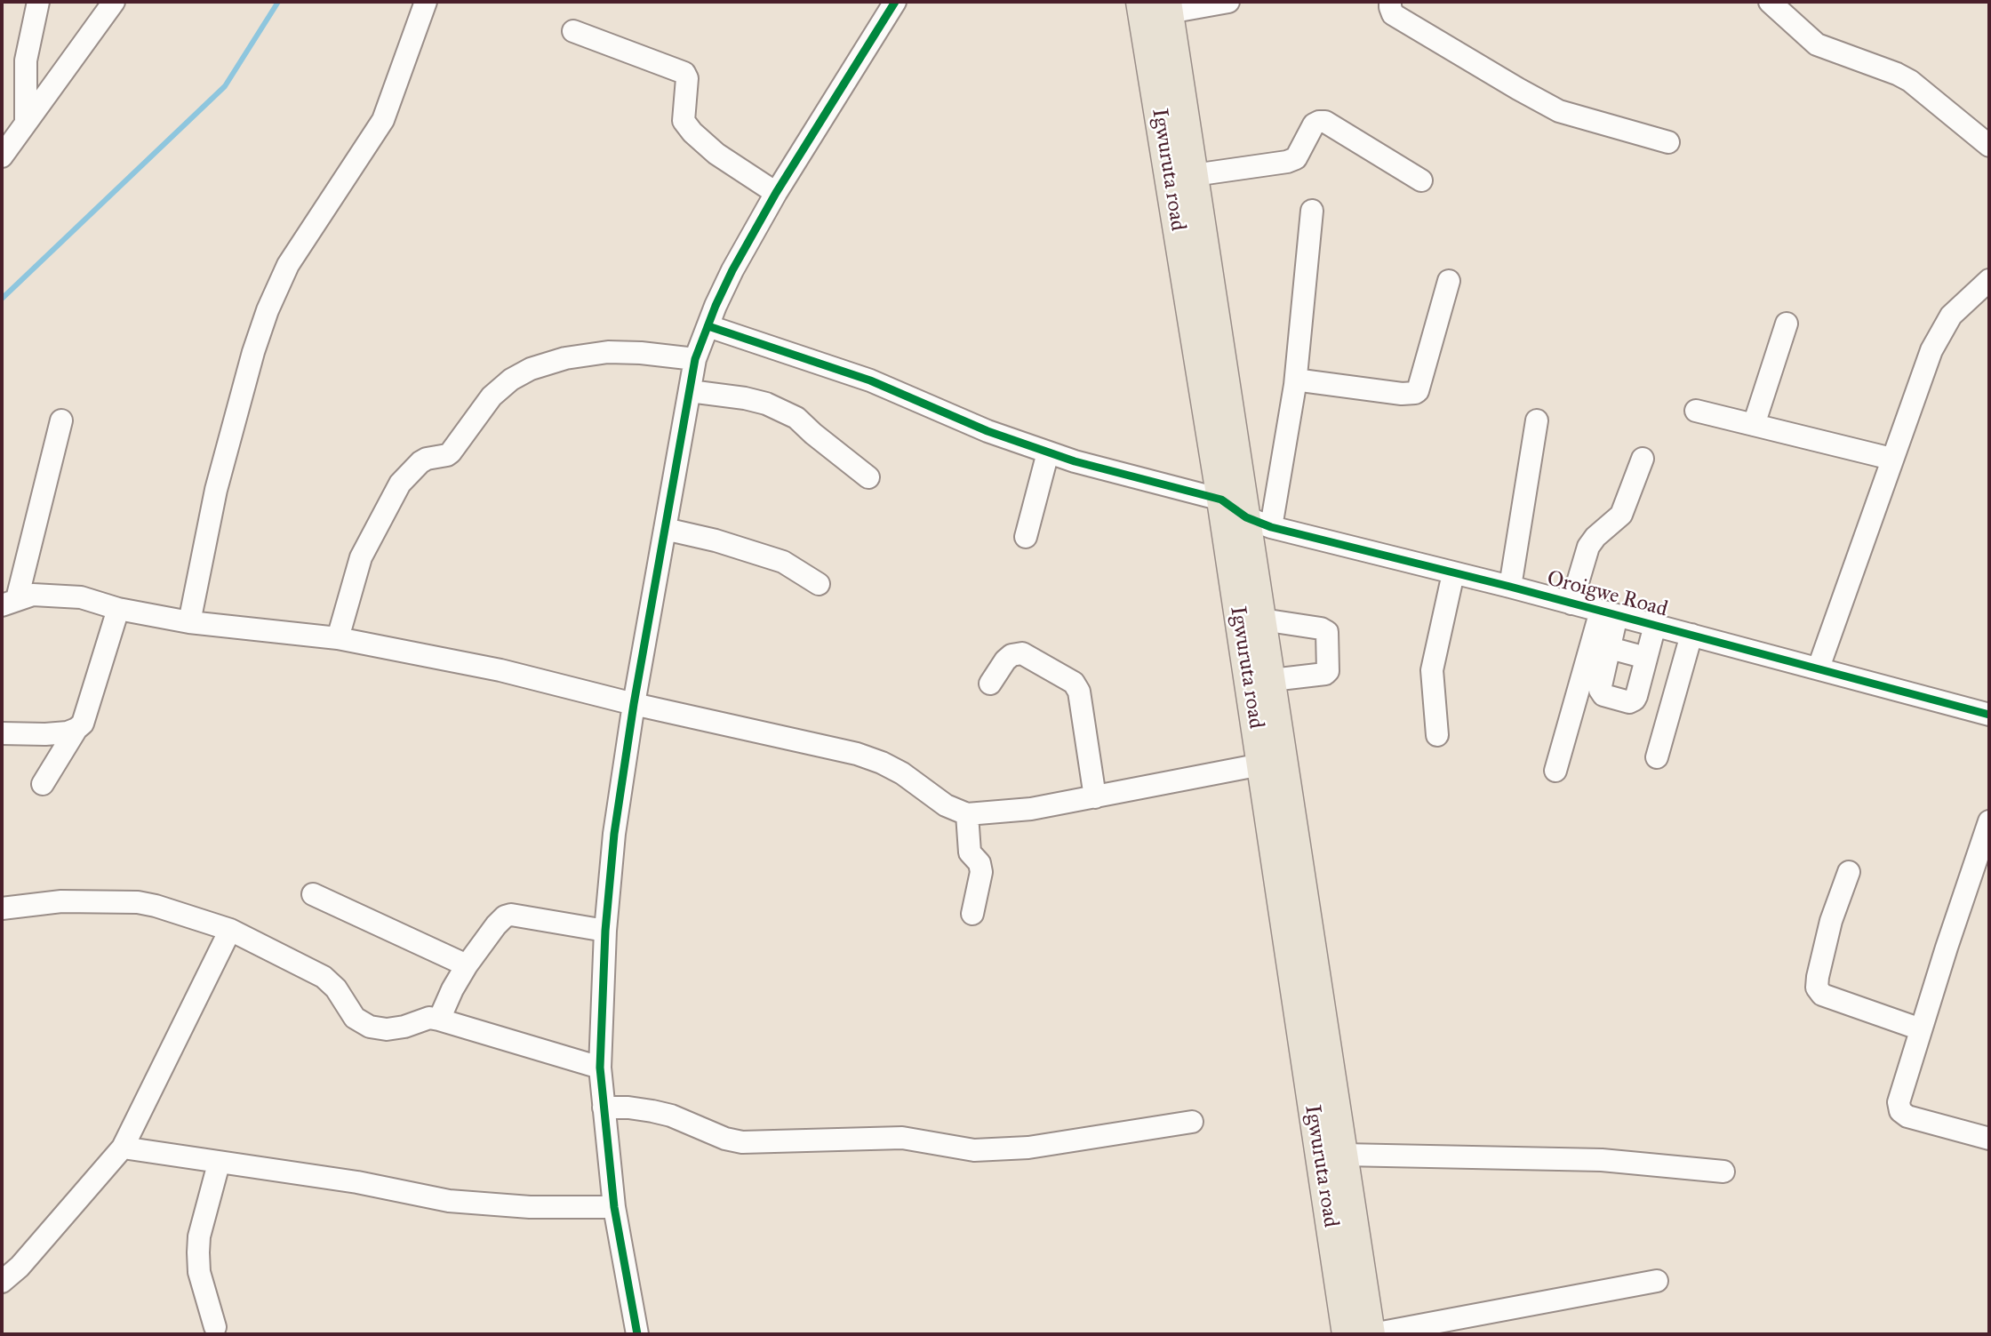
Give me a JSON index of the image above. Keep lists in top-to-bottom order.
{
  "streets": {
    "main road": ["Igwuruta road"],
    "street": ["Oroigwe Road"]
  },
  "crossings": [
    ["Igwuruta road", "Oroigwe Road"]
  ]
}
